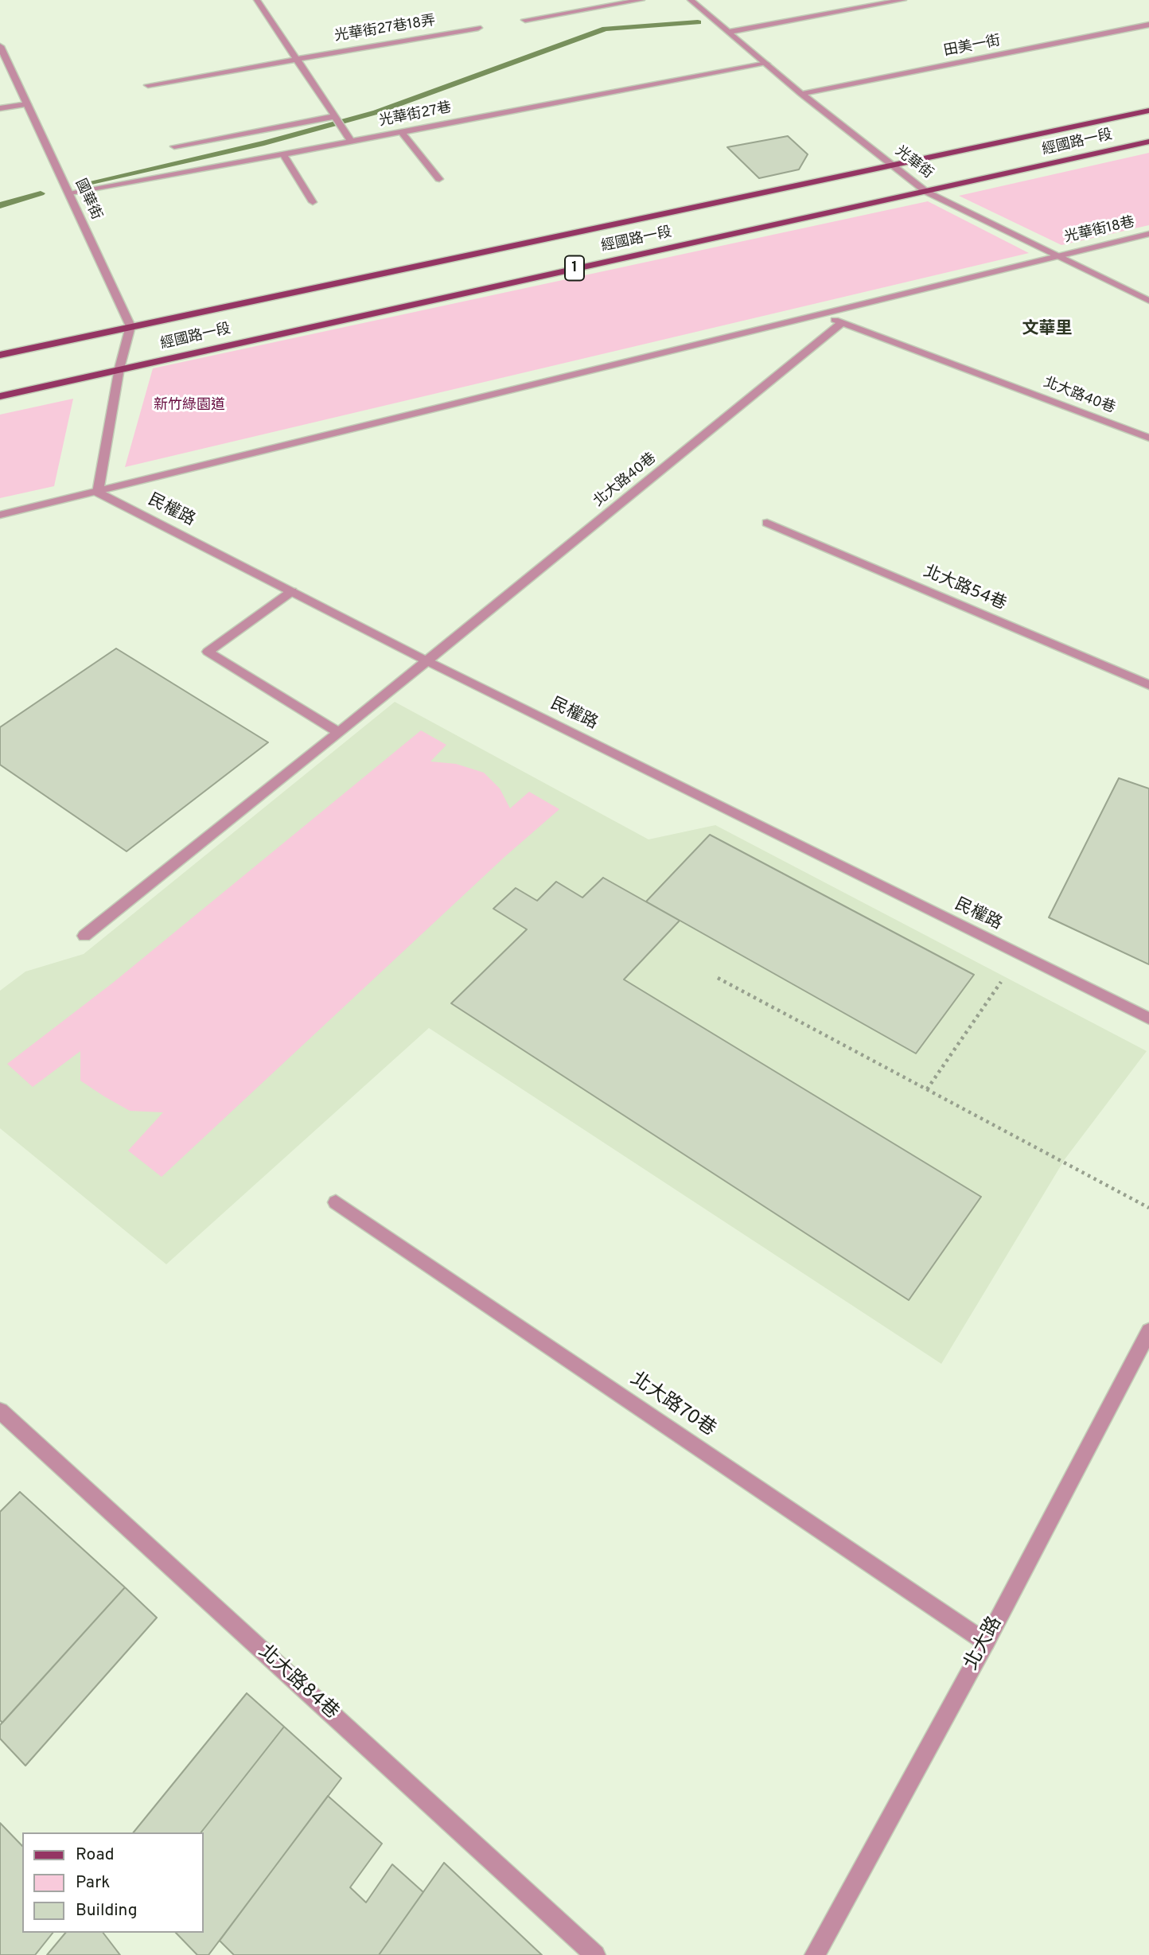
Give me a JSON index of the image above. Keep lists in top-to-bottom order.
{
  "streets": {
    "main road": ["經國路一段", "1"],
    "street": [
      "光華街27巷18弄",
      "田美一街",
      "光華街27巷",
      "光華街",
      "國華街",
      "光華街18巷",
      "北大路40巷",
      "民權路",
      "北大路54巷",
      "北大路70巷",
      "北大路",
      "北大路84巷"
    ]
  },
  "crossings": [
    ["田美一街", "光華街"],
    ["光華街27巷", "光華街"],
    ["光華街27巷", "國華街"],
    ["經國路一段", "光華街"],
    ["經國路一段", "國華街"],
    ["光華街", "光華街18巷"],
    ["光華街18巷", "北大路40巷"],
    ["光華街18巷", "民權路"],
    ["北大路40巷", "民權路"],
    ["北大路70巷", "北大路"]
  ],
  "districts": ["文華里"],
  "parks": ["新竹綠園道"],
  "legend": ["Road", "Park", "Building"]
}
